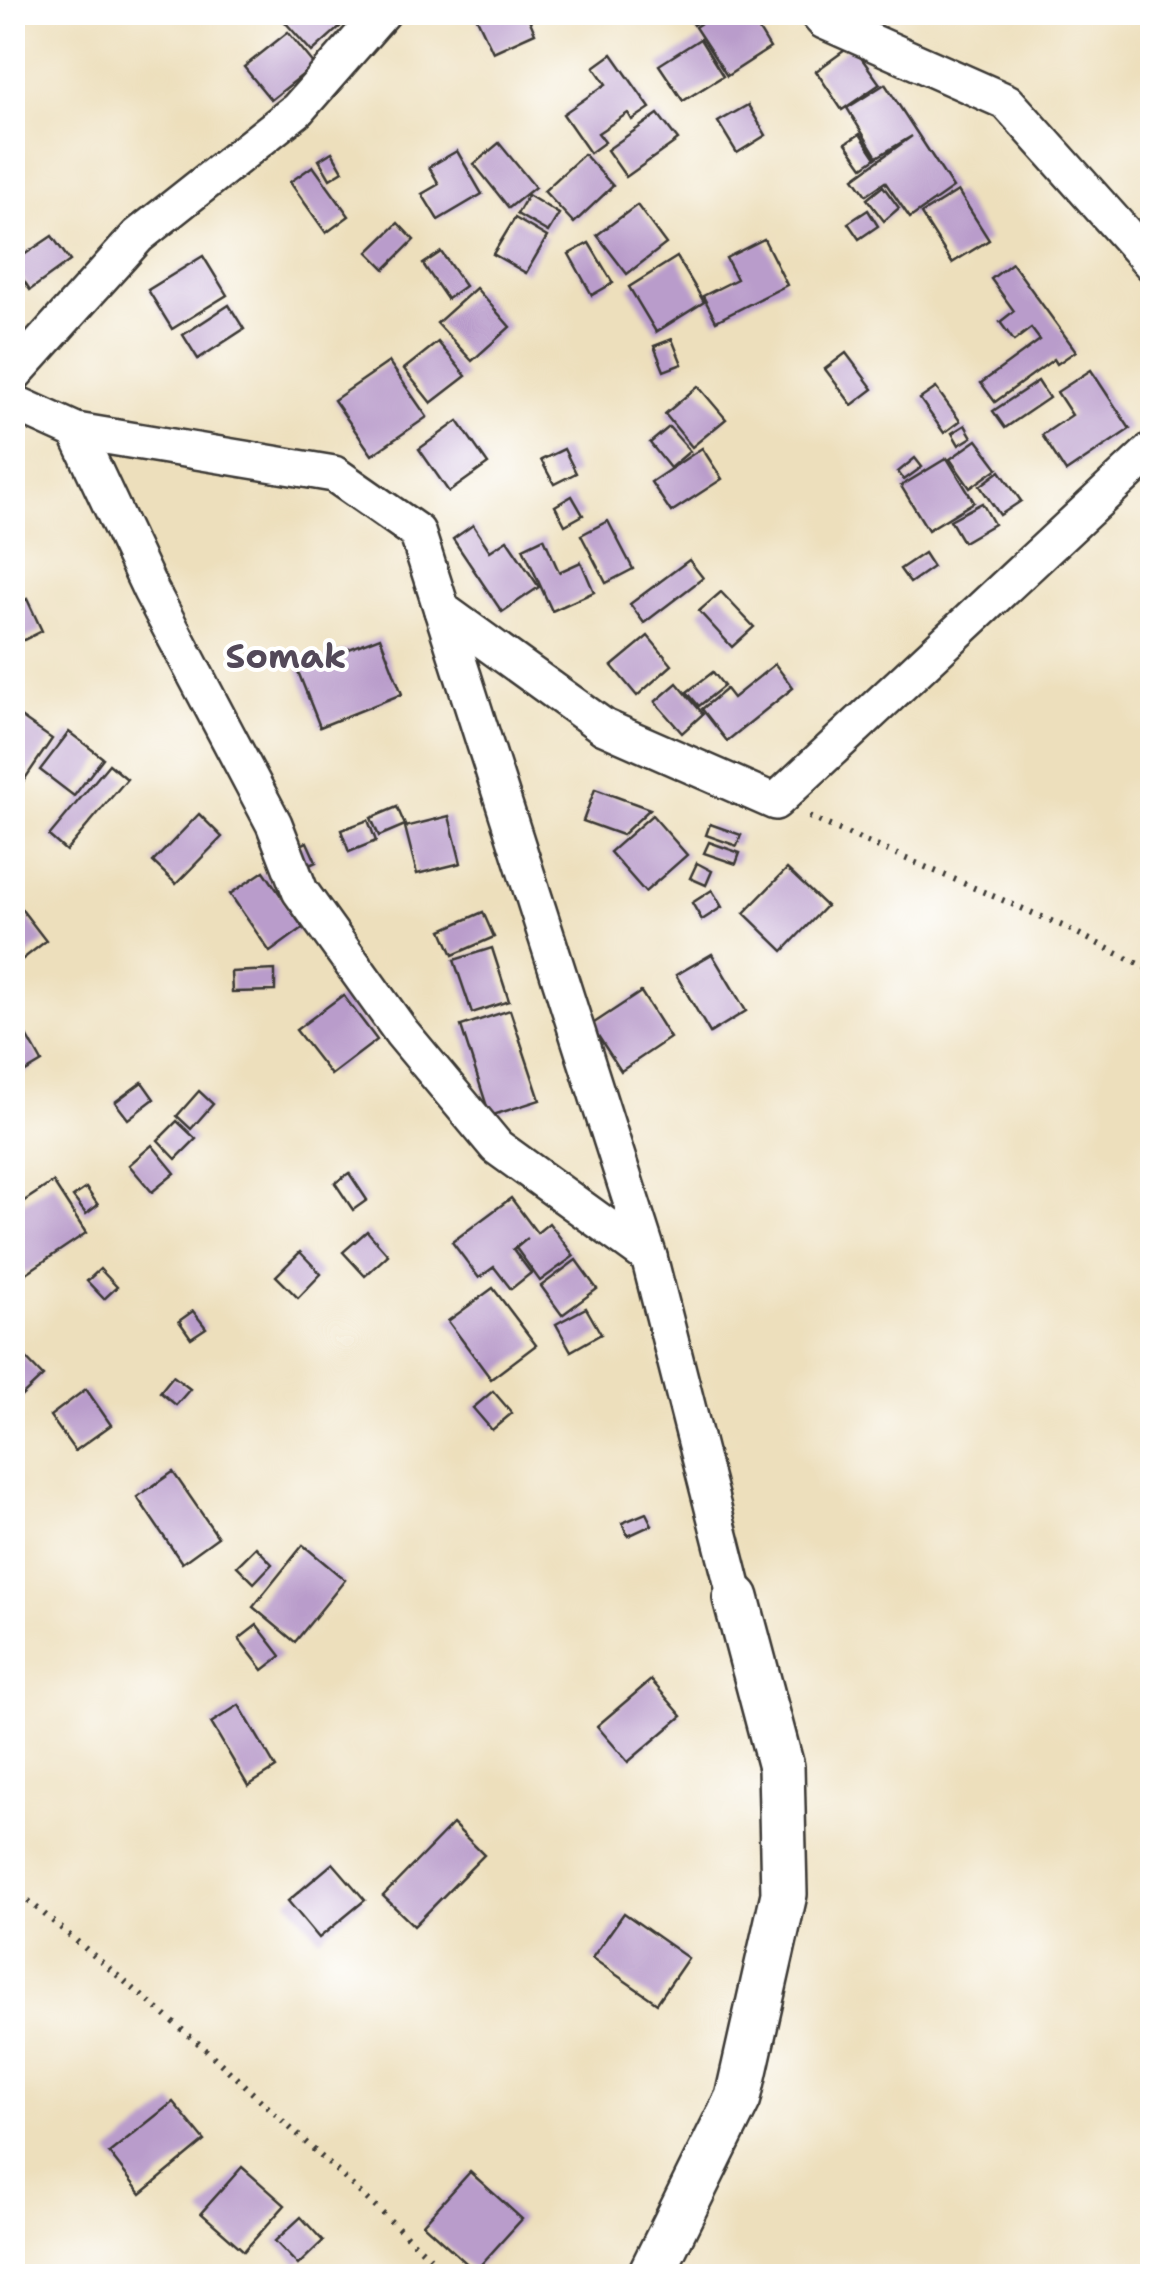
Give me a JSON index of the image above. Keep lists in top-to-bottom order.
{
  "districts": ["Somak"]
}
